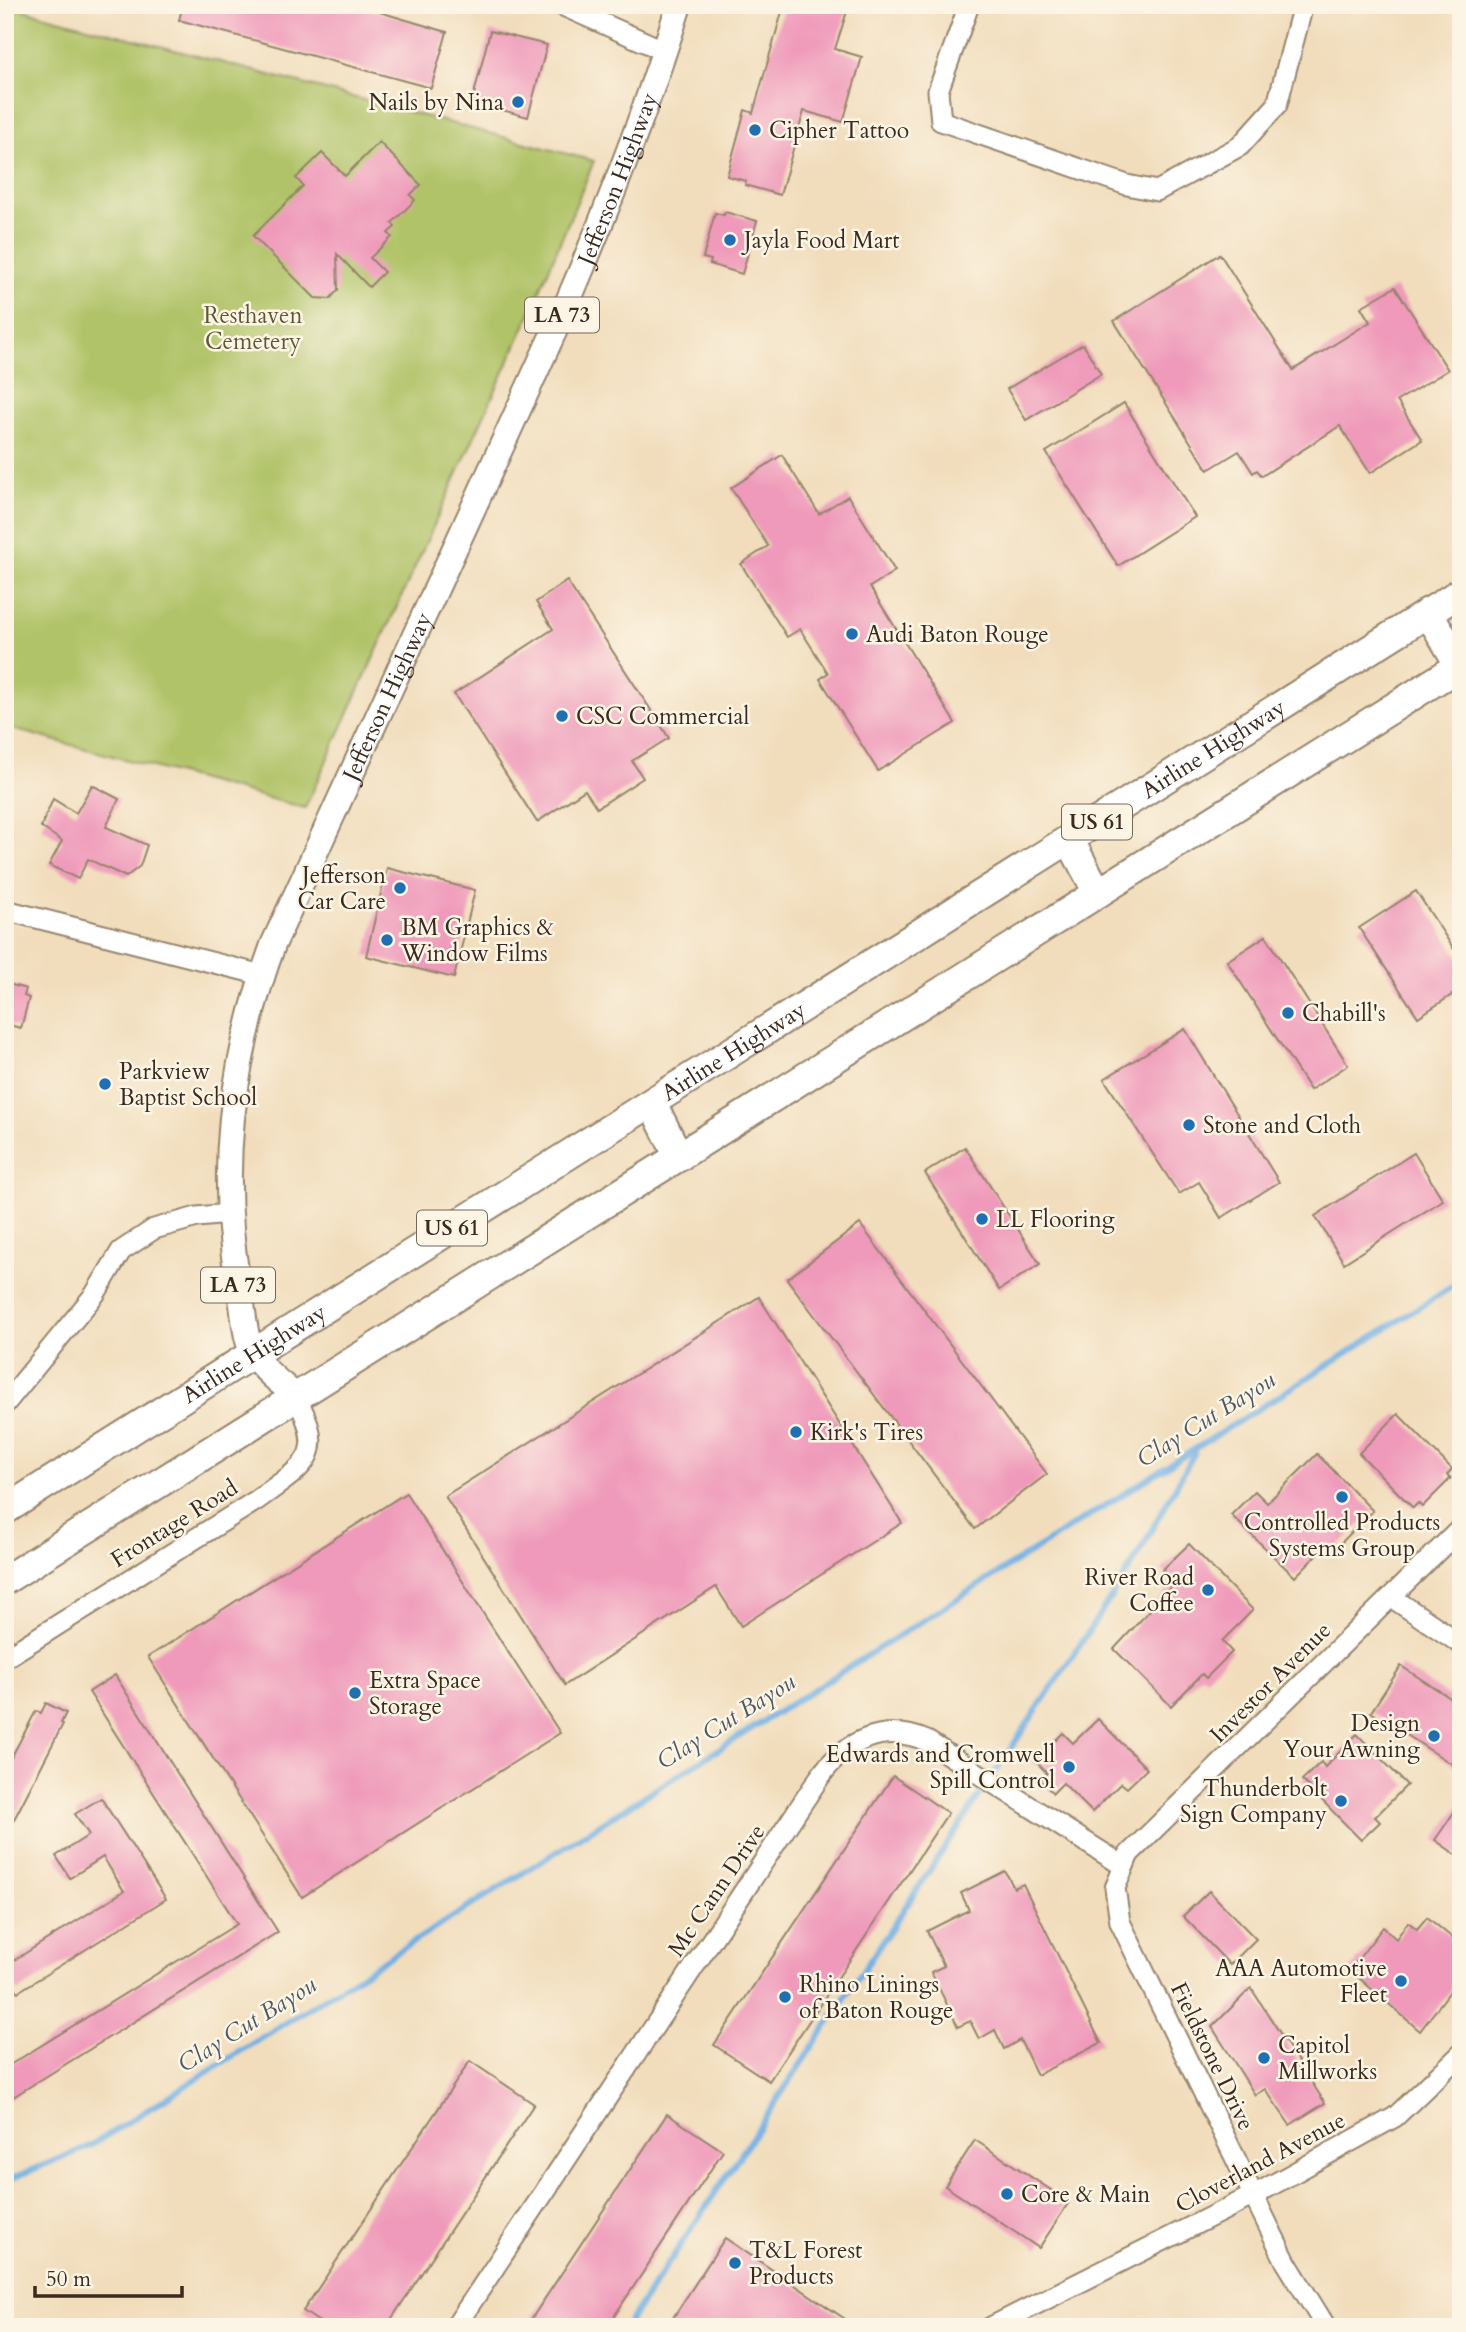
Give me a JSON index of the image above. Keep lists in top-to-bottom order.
{
  "streets": {
    "highway": ["Airline Highway", "US 61"],
    "main road": ["Jefferson Highway", "LA 73"],
    "street": [
      "Frontage Road",
      "Investor Avenue",
      "Mc Cann Drive",
      "Fieldstone Drive",
      "Cloverland Avenue"
    ]
  },
  "crossings": [
    ["Jefferson Highway", "Airline Highway"],
    ["US 61", "Frontage Road"],
    ["Investor Avenue", "Mc Cann Drive"],
    ["Investor Avenue", "Fieldstone Drive"],
    ["Mc Cann Drive", "Fieldstone Drive"],
    ["Fieldstone Drive", "Cloverland Avenue"]
  ],
  "water": ["Clay Cut Bayou"],
  "parks": ["Resthaven Cemetery"],
  "places": [
    "Nails by Nina",
    "Cipher Tattoo",
    "Jayla Food Mart",
    "Audi Baton Rouge",
    "CSC Commercial",
    "Jefferson Car Care",
    "BM Graphics & Window Films",
    "Chabill's",
    "Parkview Baptist School",
    "Stone and Cloth",
    "LL Flooring",
    "Kirk's Tires",
    "Controlled Products Systems Group",
    "River Road Coffee",
    "Extra Space Storage",
    "Design Your Awning",
    "Edwards and Cromwell Spill Control",
    "Thunderbolt Sign Company",
    "AAA Automotive Fleet",
    "Rhino Linings of Baton Rouge",
    "Capitol Millworks",
    "Core & Main",
    "T&L Forest Products"
  ],
  "scale_bar": "50 m"
}
